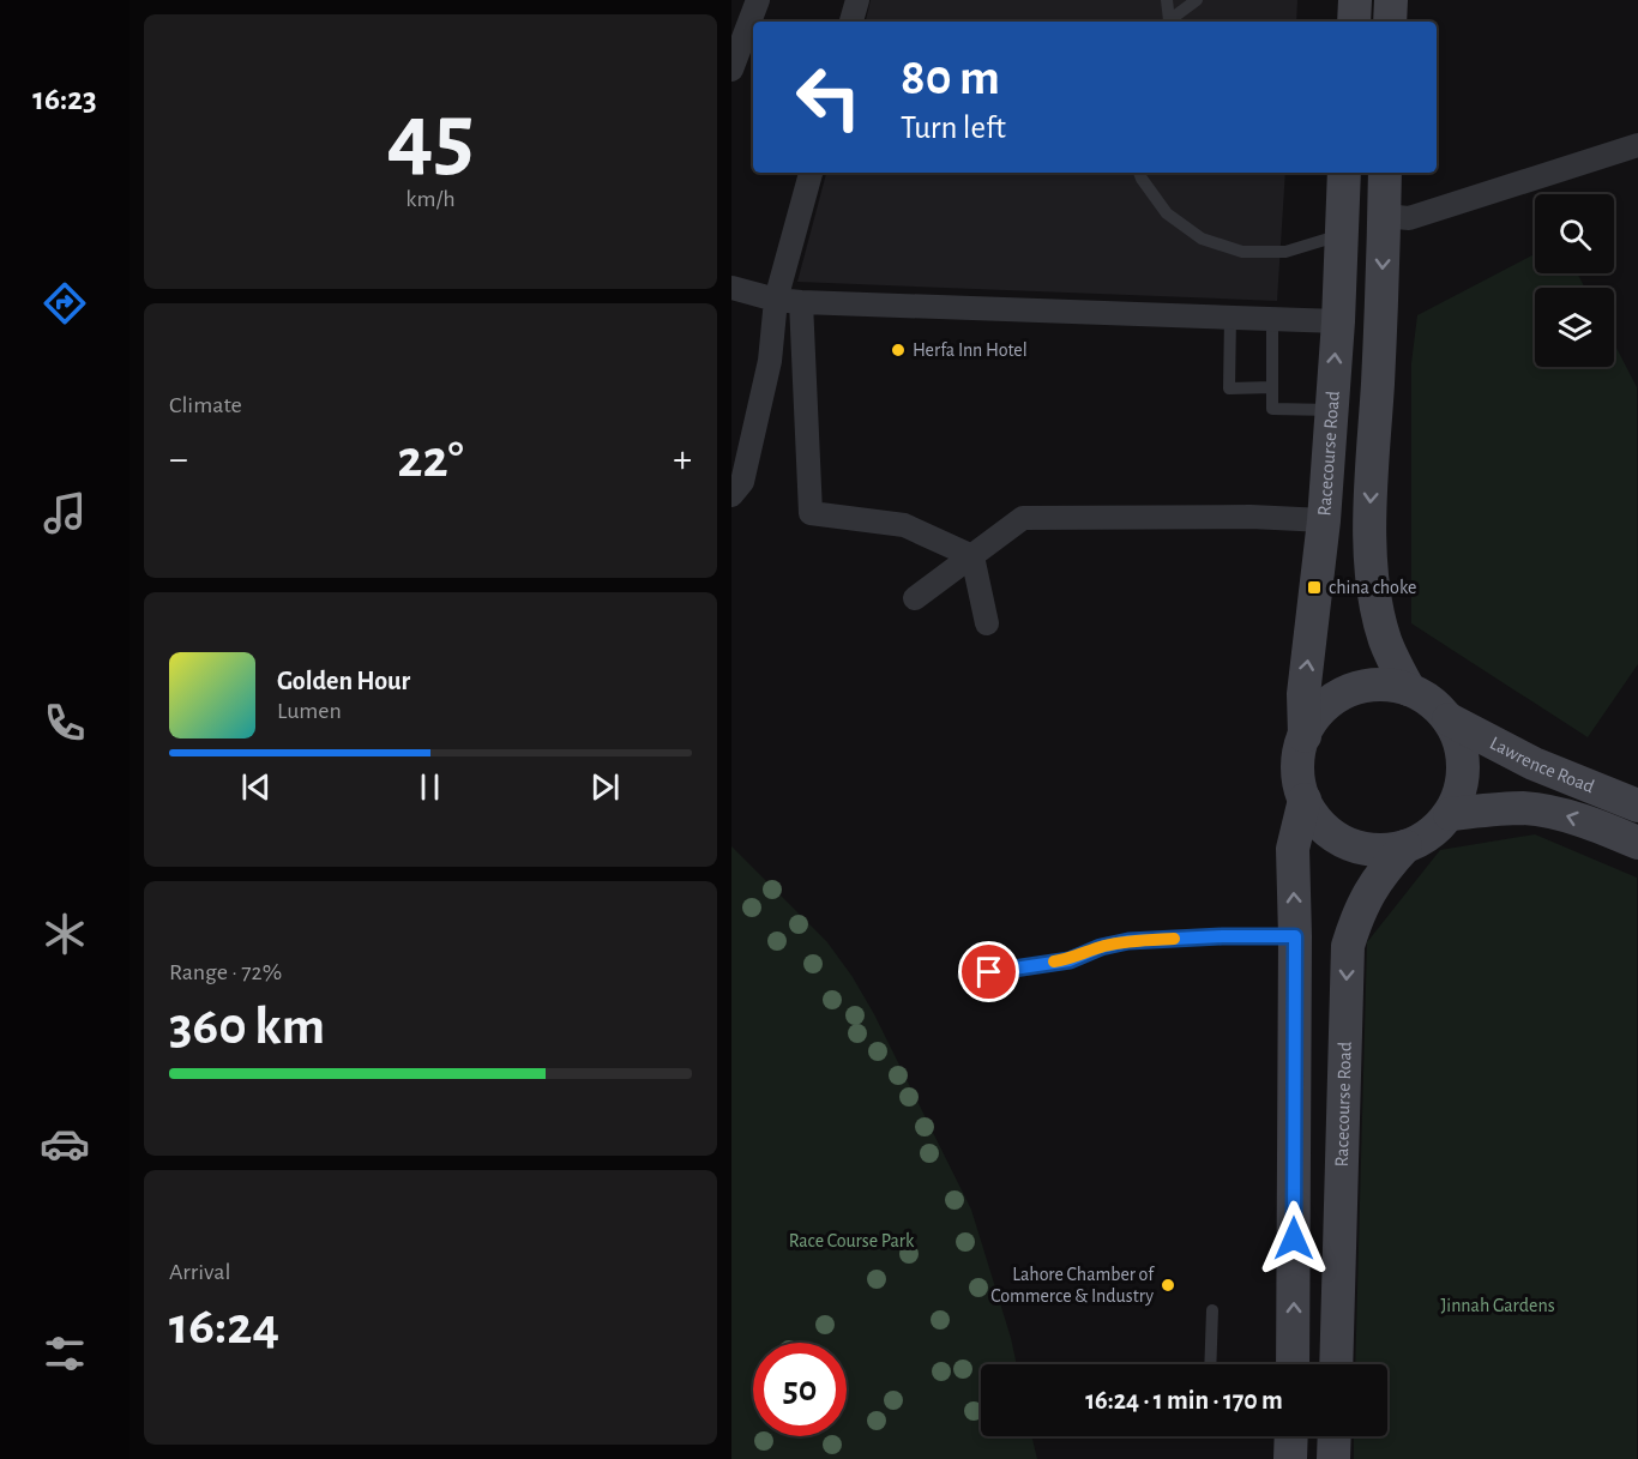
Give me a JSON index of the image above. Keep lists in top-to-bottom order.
{
  "streets": {
    "main road": ["Racecourse Road", "Lawrence Road"]
  },
  "crossings": [
    ["Racecourse Road", "Lawrence Road"]
  ],
  "parks": ["Race Course Park", "Jinnah Gardens"],
  "places": {
    "other": ["Herfa Inn Hotel", "Lahore Chamber of Commerce & Industry"],
    "transit": ["china choke"]
  },
  "page": {
    "tabs": "16:23",
    "tile": [
      ["45", "km/h"],
      "Climate",
      ["Range · 72%", "360 km"],
      ["Arrival", "16:24"]
    ],
    "turn": ["80 m", "Turn left"],
    "heat": ["−", "22°", "+"],
    "song": ["Golden Hour", "Lumen"],
    "limit": "50",
    "trip": "16:24 · 1 min · 170 m"
  }
}
